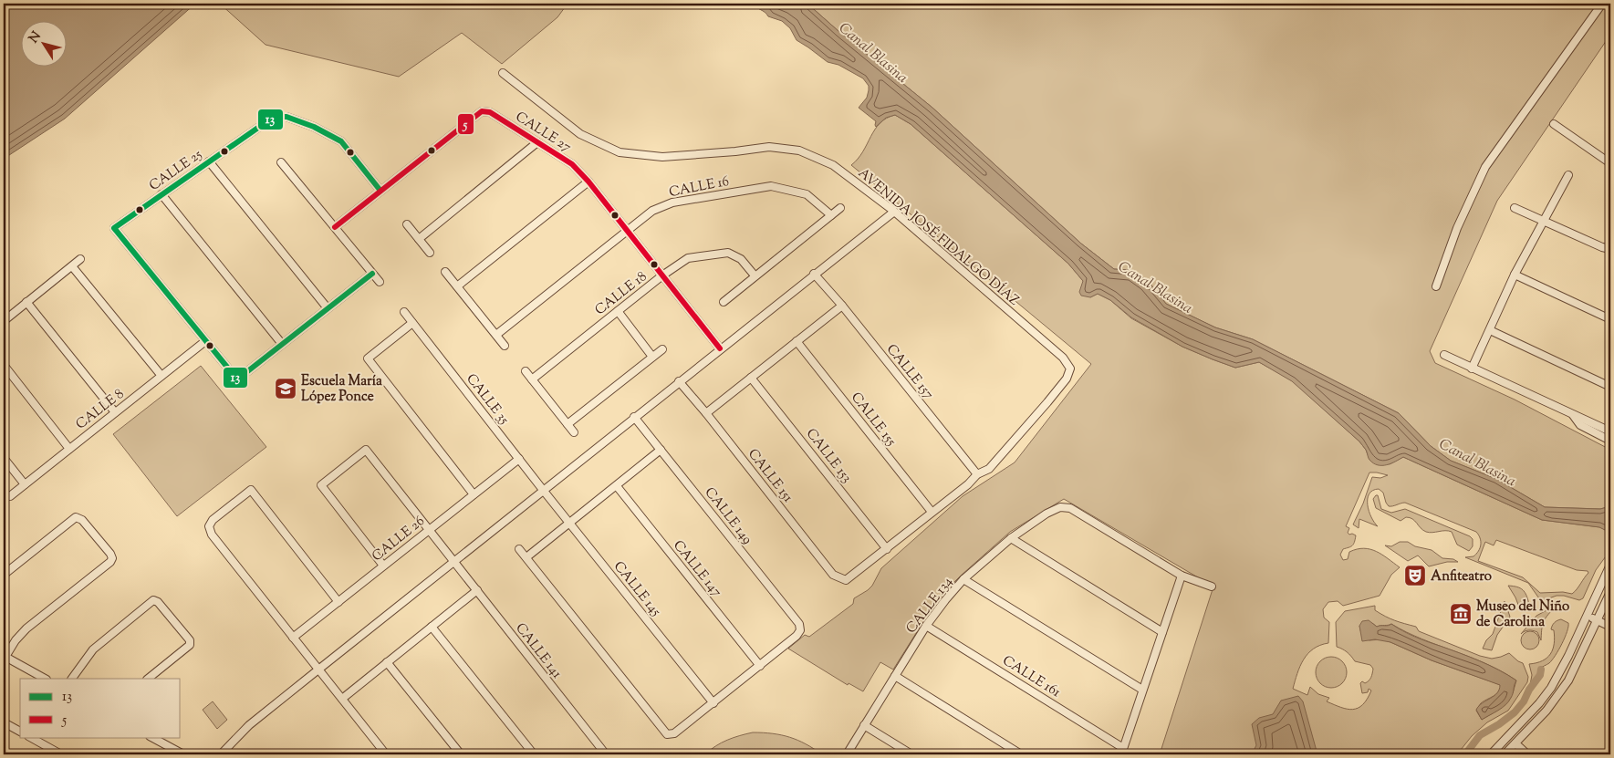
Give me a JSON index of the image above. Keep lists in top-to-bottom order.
{
  "streets": {
    "street": [
      "CALLE 27",
      "CALLE 25",
      "CALLE 16",
      "AVENIDA JOSÉ FIDALGO DÍAZ",
      "CALLE 18",
      "CALLE 157",
      "CALLE 35",
      "CALLE 8",
      "CALLE 155",
      "CALLE 153",
      "CALLE 151",
      "CALLE 149",
      "CALLE 26",
      "CALLE 147",
      "CALLE 145",
      "CALLE 134",
      "CALLE 141",
      "CALLE 161"
    ]
  },
  "crossings": [
    ["CALLE 27", "CALLE 25"],
    ["CALLE 27", "CALLE 16"],
    ["CALLE 27", "CALLE 18"],
    ["CALLE 25", "CALLE 8"],
    ["AVENIDA JOSÉ FIDALGO DÍAZ", "CALLE 157"],
    ["CALLE 35", "CALLE 26"],
    ["CALLE 35", "CALLE 145"],
    ["CALLE 153", "CALLE 151"],
    ["CALLE 149", "CALLE 147"],
    ["CALLE 26", "CALLE 141"],
    ["CALLE 134", "CALLE 161"]
  ],
  "water": ["Canal Blasina"],
  "places": {
    "school or university": ["Escuela María López Ponce"],
    "theatre": ["Anfiteatro"],
    "museum": ["Museo del Niño de Carolina"]
  },
  "lines": ["transit line 5", "transit line 13"],
  "legend": ["13", "5"],
  "north": "top left"
}
